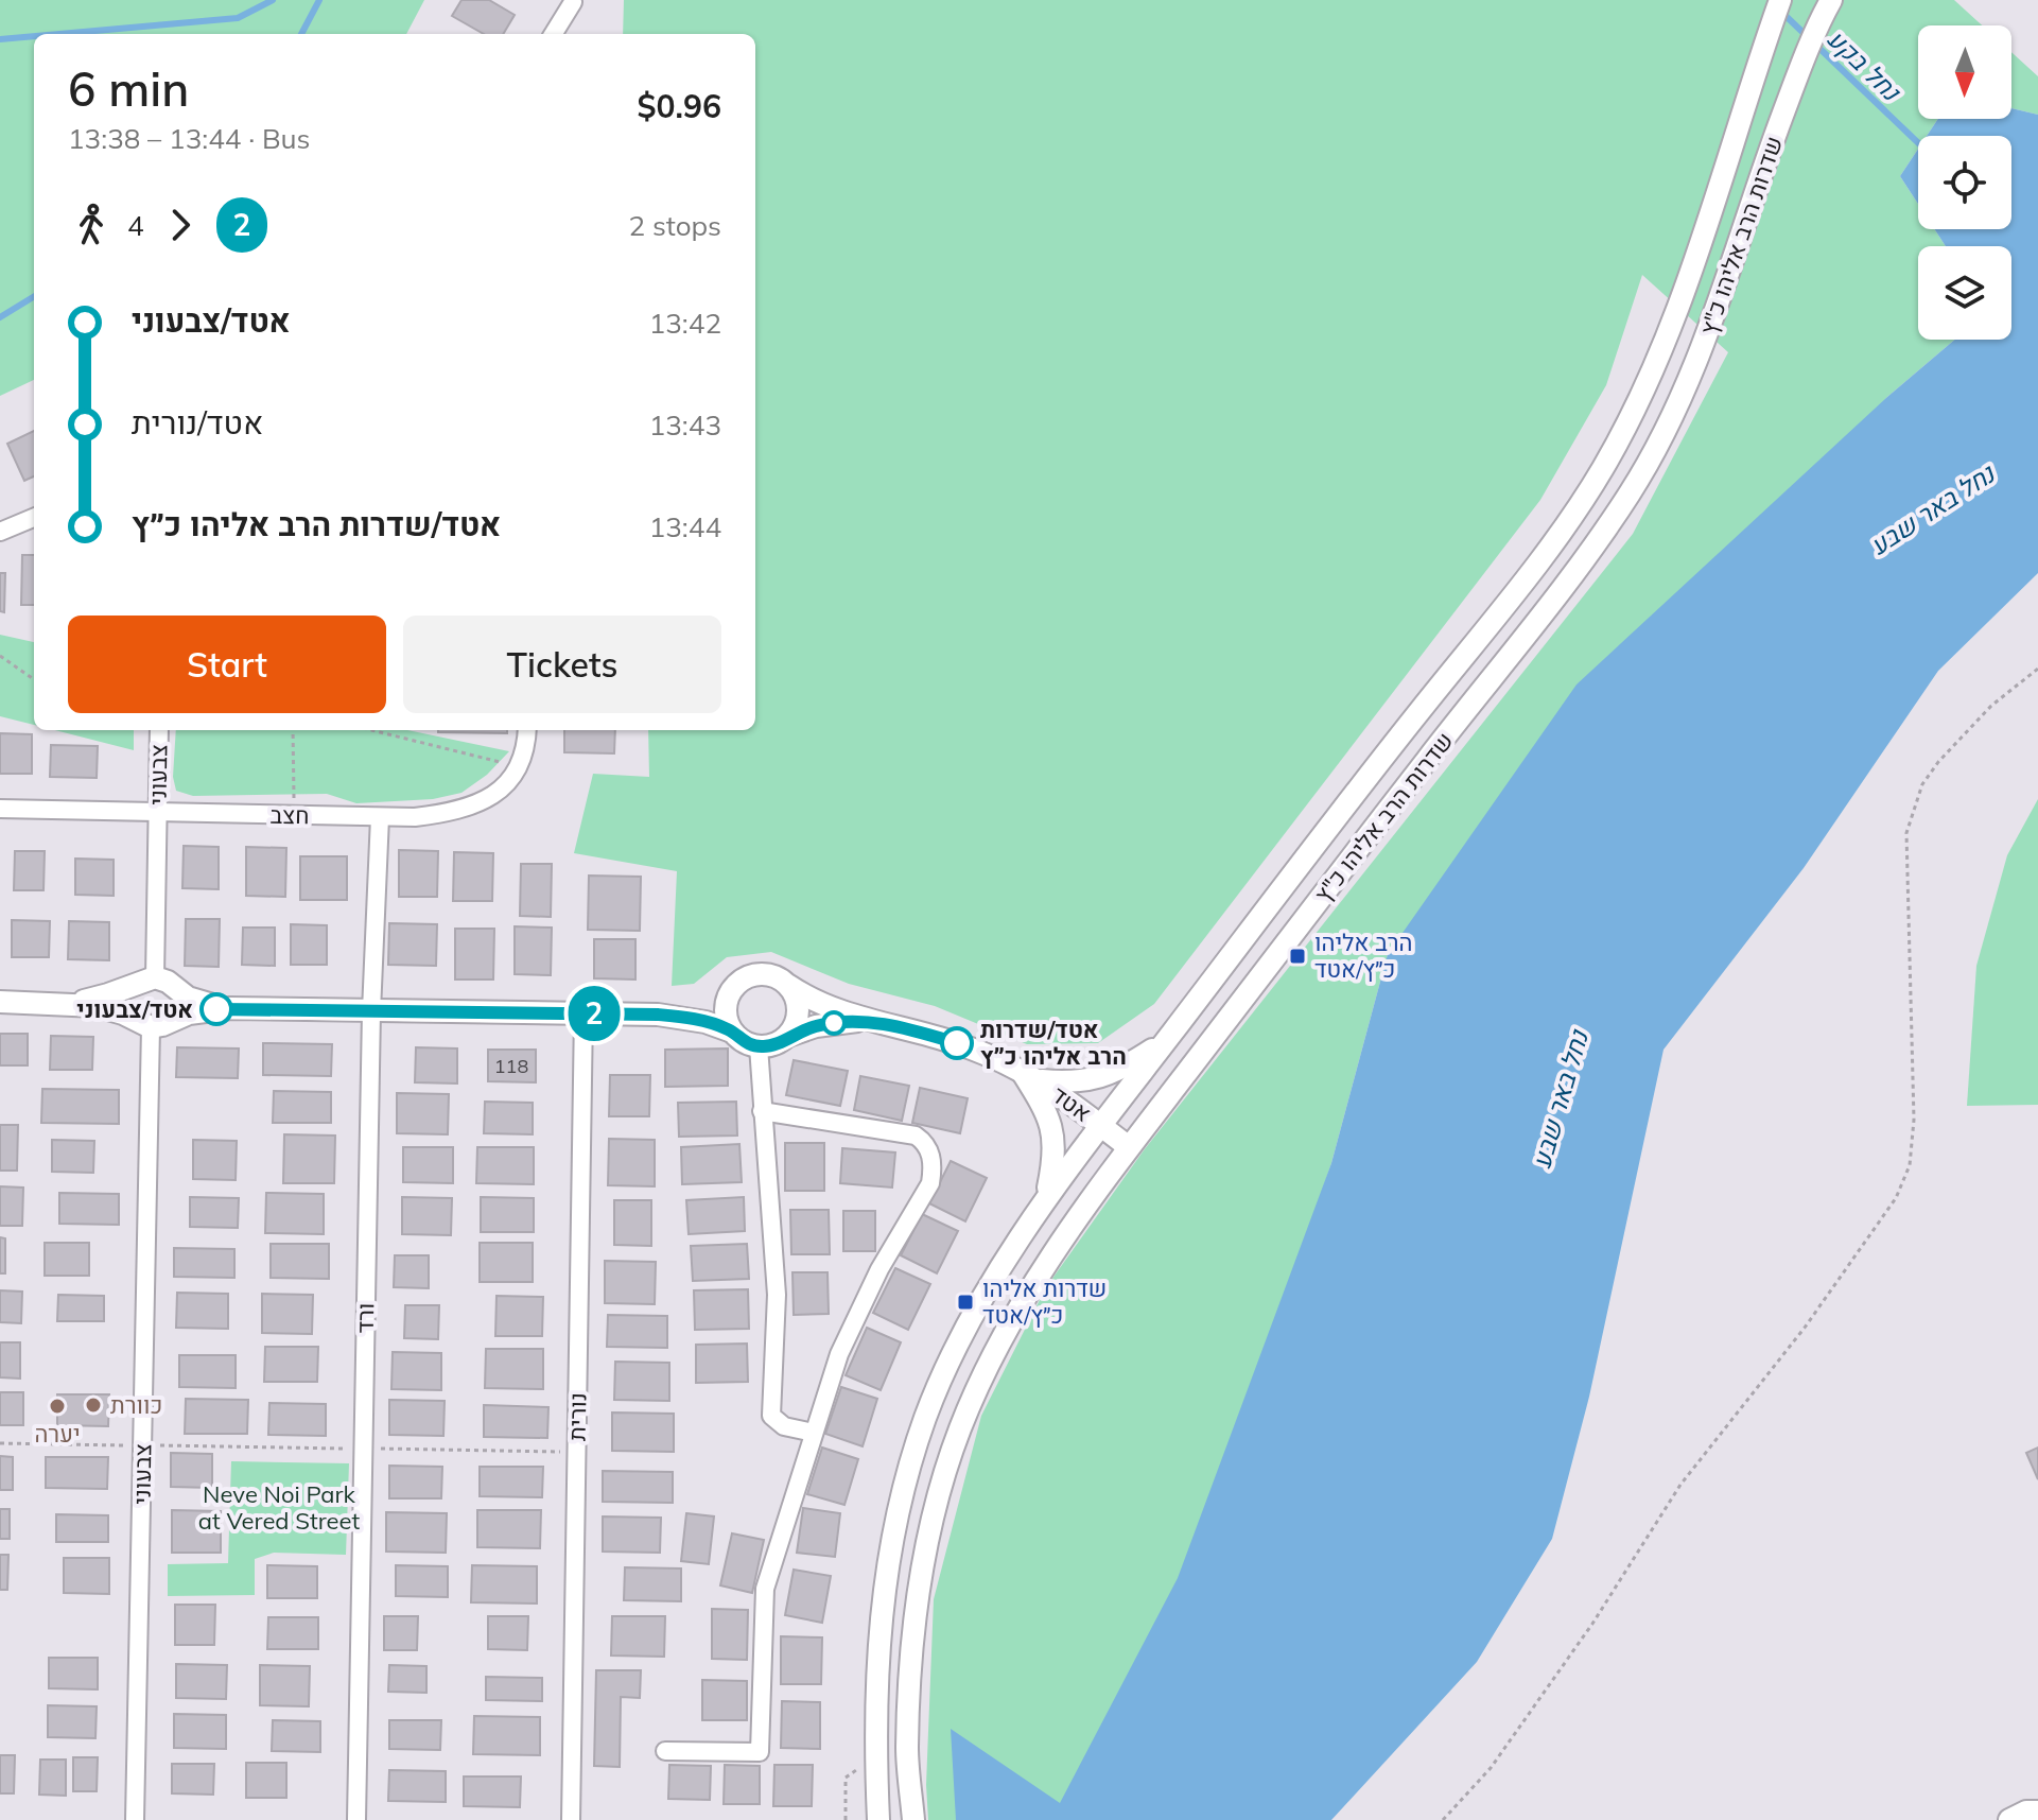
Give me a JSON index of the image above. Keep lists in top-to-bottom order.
{
  "streets": {
    "street": [
      "שדרות הרב אליהו כ\"ץ",
      "צבעוני",
      "חצב",
      "אטד",
      "ורד",
      "נורית"
    ]
  },
  "crossings": [
    ["שדרות הרב אליהו כ\"ץ", "אטד"],
    ["צבעוני", "חצב"],
    ["חצב", "ורד"]
  ],
  "water": ["נחל בקע", "נחל באר שבע"],
  "parks": ["Neve Noi Park at Vered Street"],
  "places": {
    "transit": ["הרב אליהו כ״ץ/אטד", "שדרות אליהו כ״ץ/אטד"],
    "other": [
      "אטד/צבעוני",
      "אטד/שדרות הרב אליהו כ״ץ",
      "כוורת",
      "יערה"
    ]
  },
  "lines": ["bus line 2"],
  "house_numbers": ["118"],
  "north": "bottom",
  "page": {
    "on_map": "2",
    "heading": ["6 min", "13:38 – 13:44 · Bus", "$0.96"],
    "legs": ["4", "2", "2 stops"],
    "list": [
      {
        "name": "אטד/צבעוני",
        "value": "13:42"
      },
      {
        "name": "אטד/נורית",
        "value": "13:43"
      },
      {
        "name": "אטד/שדרות הרב אליהו כ״ץ",
        "value": "13:44"
      }
    ],
    "buttons": ["Start", "Tickets"]
  }
}
